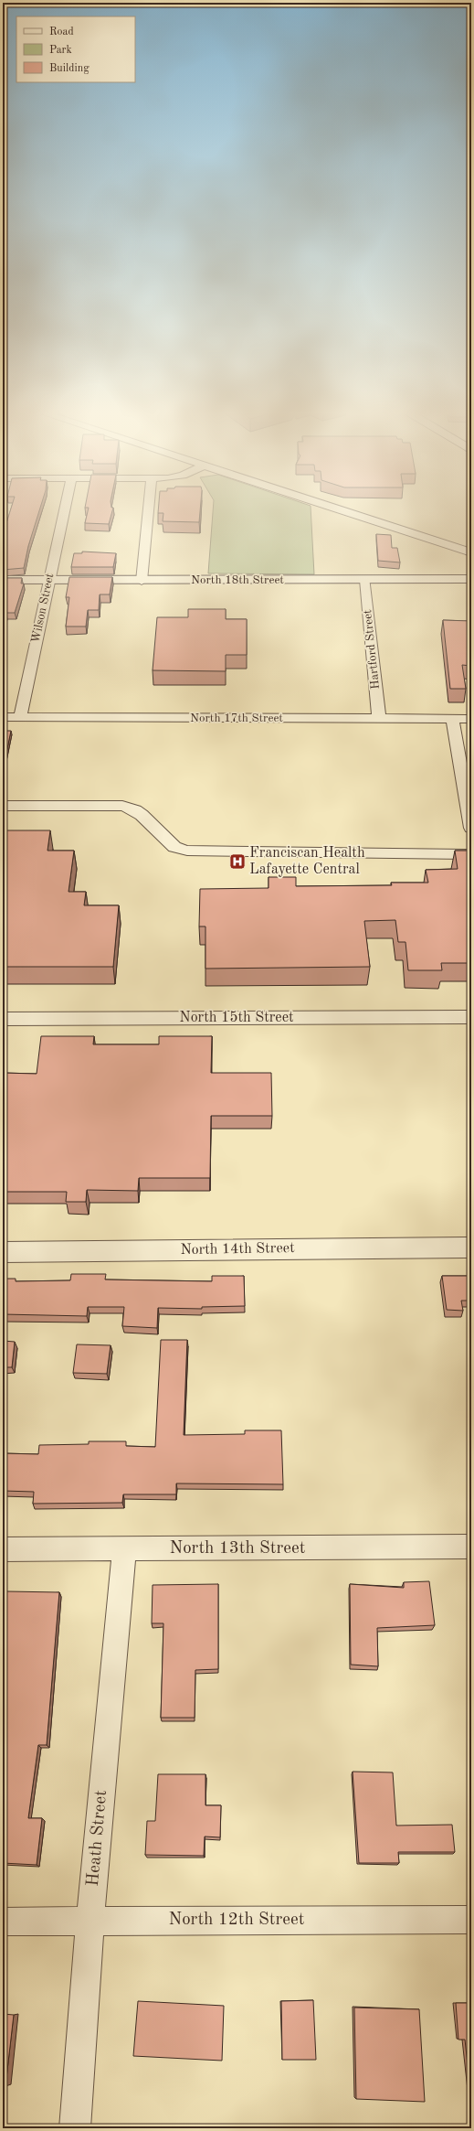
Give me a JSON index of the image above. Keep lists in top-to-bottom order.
{
  "streets": {
    "main road": ["North 18th Street", "North 14th Street"],
    "street": [
      "Wilson Street",
      "Hartford Street",
      "North 17th Street",
      "North 15th Street",
      "North 13th Street",
      "Heath Street",
      "North 12th Street"
    ]
  },
  "crossings": [
    ["North 18th Street", "Wilson Street"],
    ["North 18th Street", "Hartford Street"],
    ["Wilson Street", "North 17th Street"],
    ["Hartford Street", "North 17th Street"],
    ["North 13th Street", "Heath Street"],
    ["Heath Street", "North 12th Street"]
  ],
  "places": {
    "hospital": ["Franciscan Health Lafayette Central"]
  },
  "legend": ["Road", "Park", "Building"]
}
